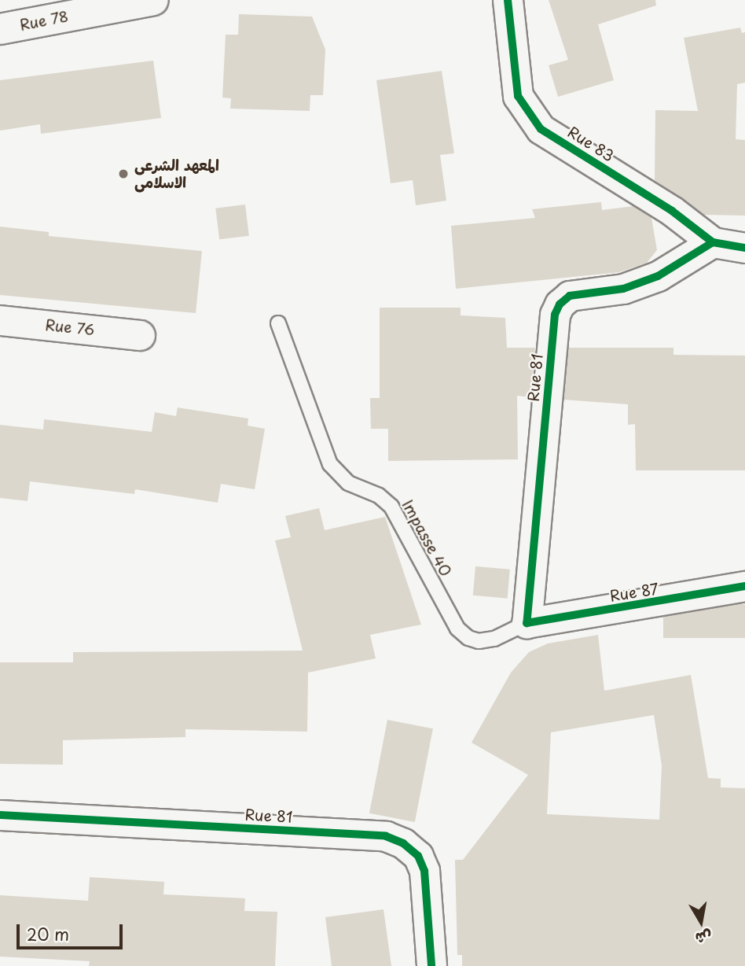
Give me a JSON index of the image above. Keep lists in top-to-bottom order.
{
  "streets": {
    "street": [
      "Rue 78",
      "Rue 83",
      "Rue 76",
      "Rue 81",
      "Rue 87"
    ],
    "lane": ["Impasse 40"]
  },
  "crossings": [
    ["Rue 83", "Rue 81"],
    ["Rue 81", "Impasse 40"],
    ["Rue 81", "Rue 87"],
    ["Impasse 40", "Rue 87"]
  ],
  "places": ["المعهد الشرعى الاسلامى"],
  "scale_bar": "20 m",
  "north": "bottom"
}
